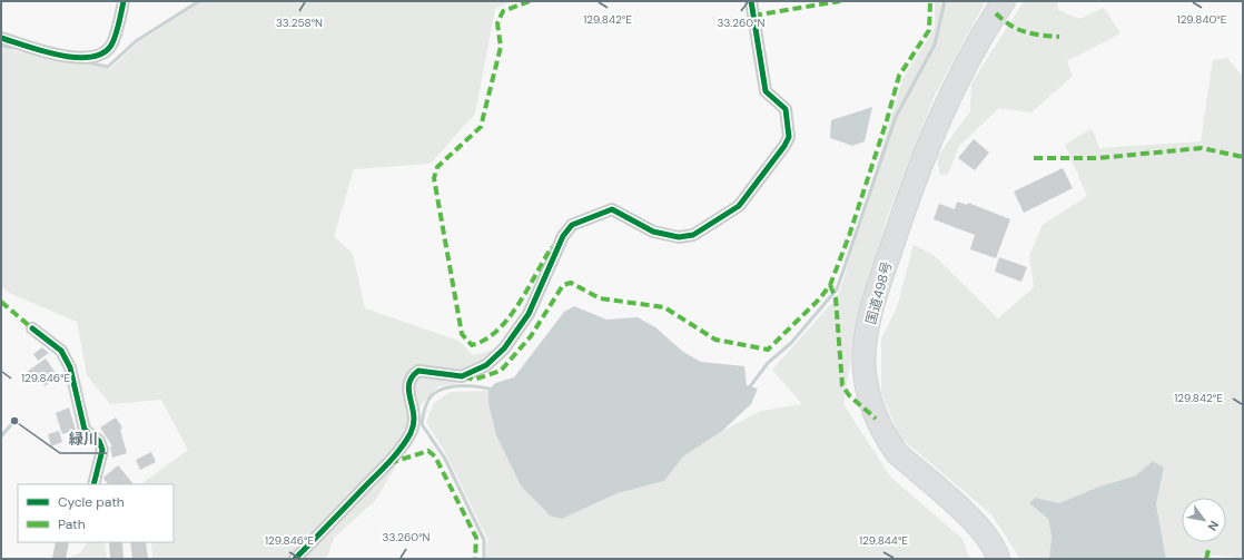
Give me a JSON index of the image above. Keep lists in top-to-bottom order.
{
  "streets": {
    "highway": ["国道498号"]
  },
  "places": ["緑川"],
  "legend": ["Cycle path", "Path"],
  "north": "bottom right",
  "coordinates": [
    "129.842°E",
    "129.840°E",
    "33.258°N",
    "33.260°N",
    "129.846°E",
    "129.844°E"
  ]
}
